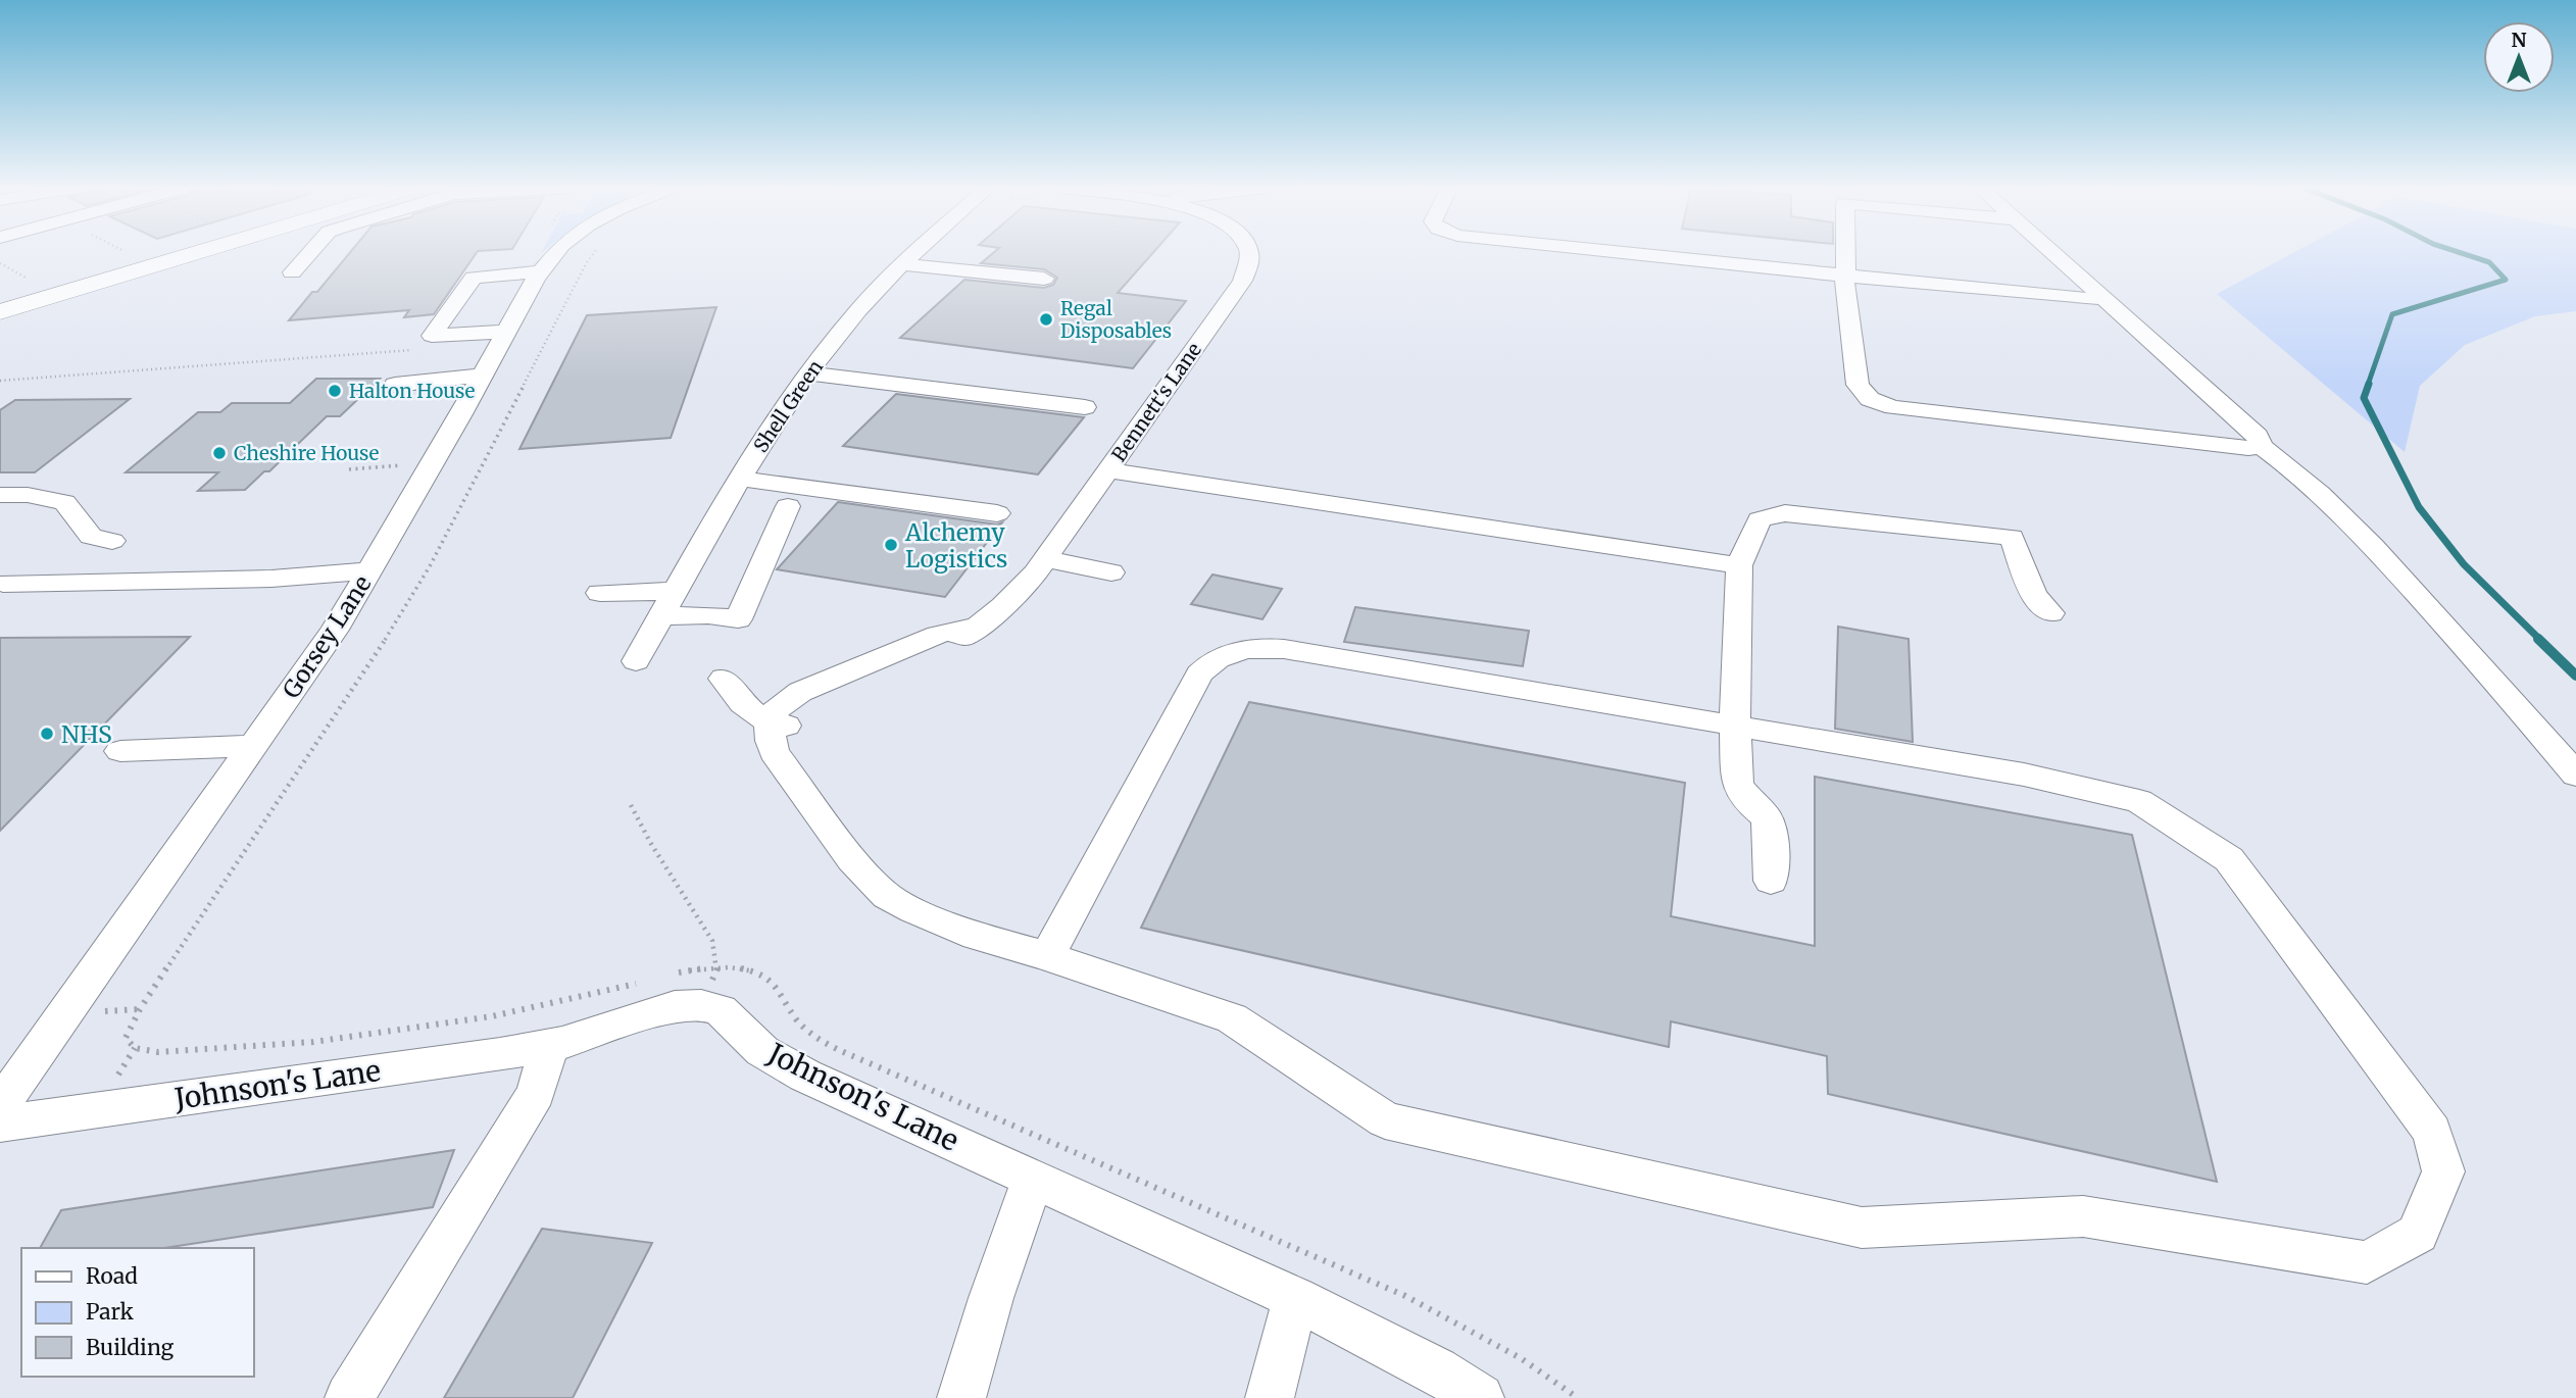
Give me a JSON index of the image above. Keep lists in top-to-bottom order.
{
  "streets": {
    "street": [
      "Bennett's Lane",
      "Shell Green",
      "Gorsey Lane",
      "Johnson's Lane"
    ]
  },
  "places": [
    "Regal Disposables",
    "Halton House",
    "Cheshire House",
    "Alchemy Logistics",
    "NHS"
  ],
  "legend": ["Road", "Park", "Building"],
  "north": "top"
}
